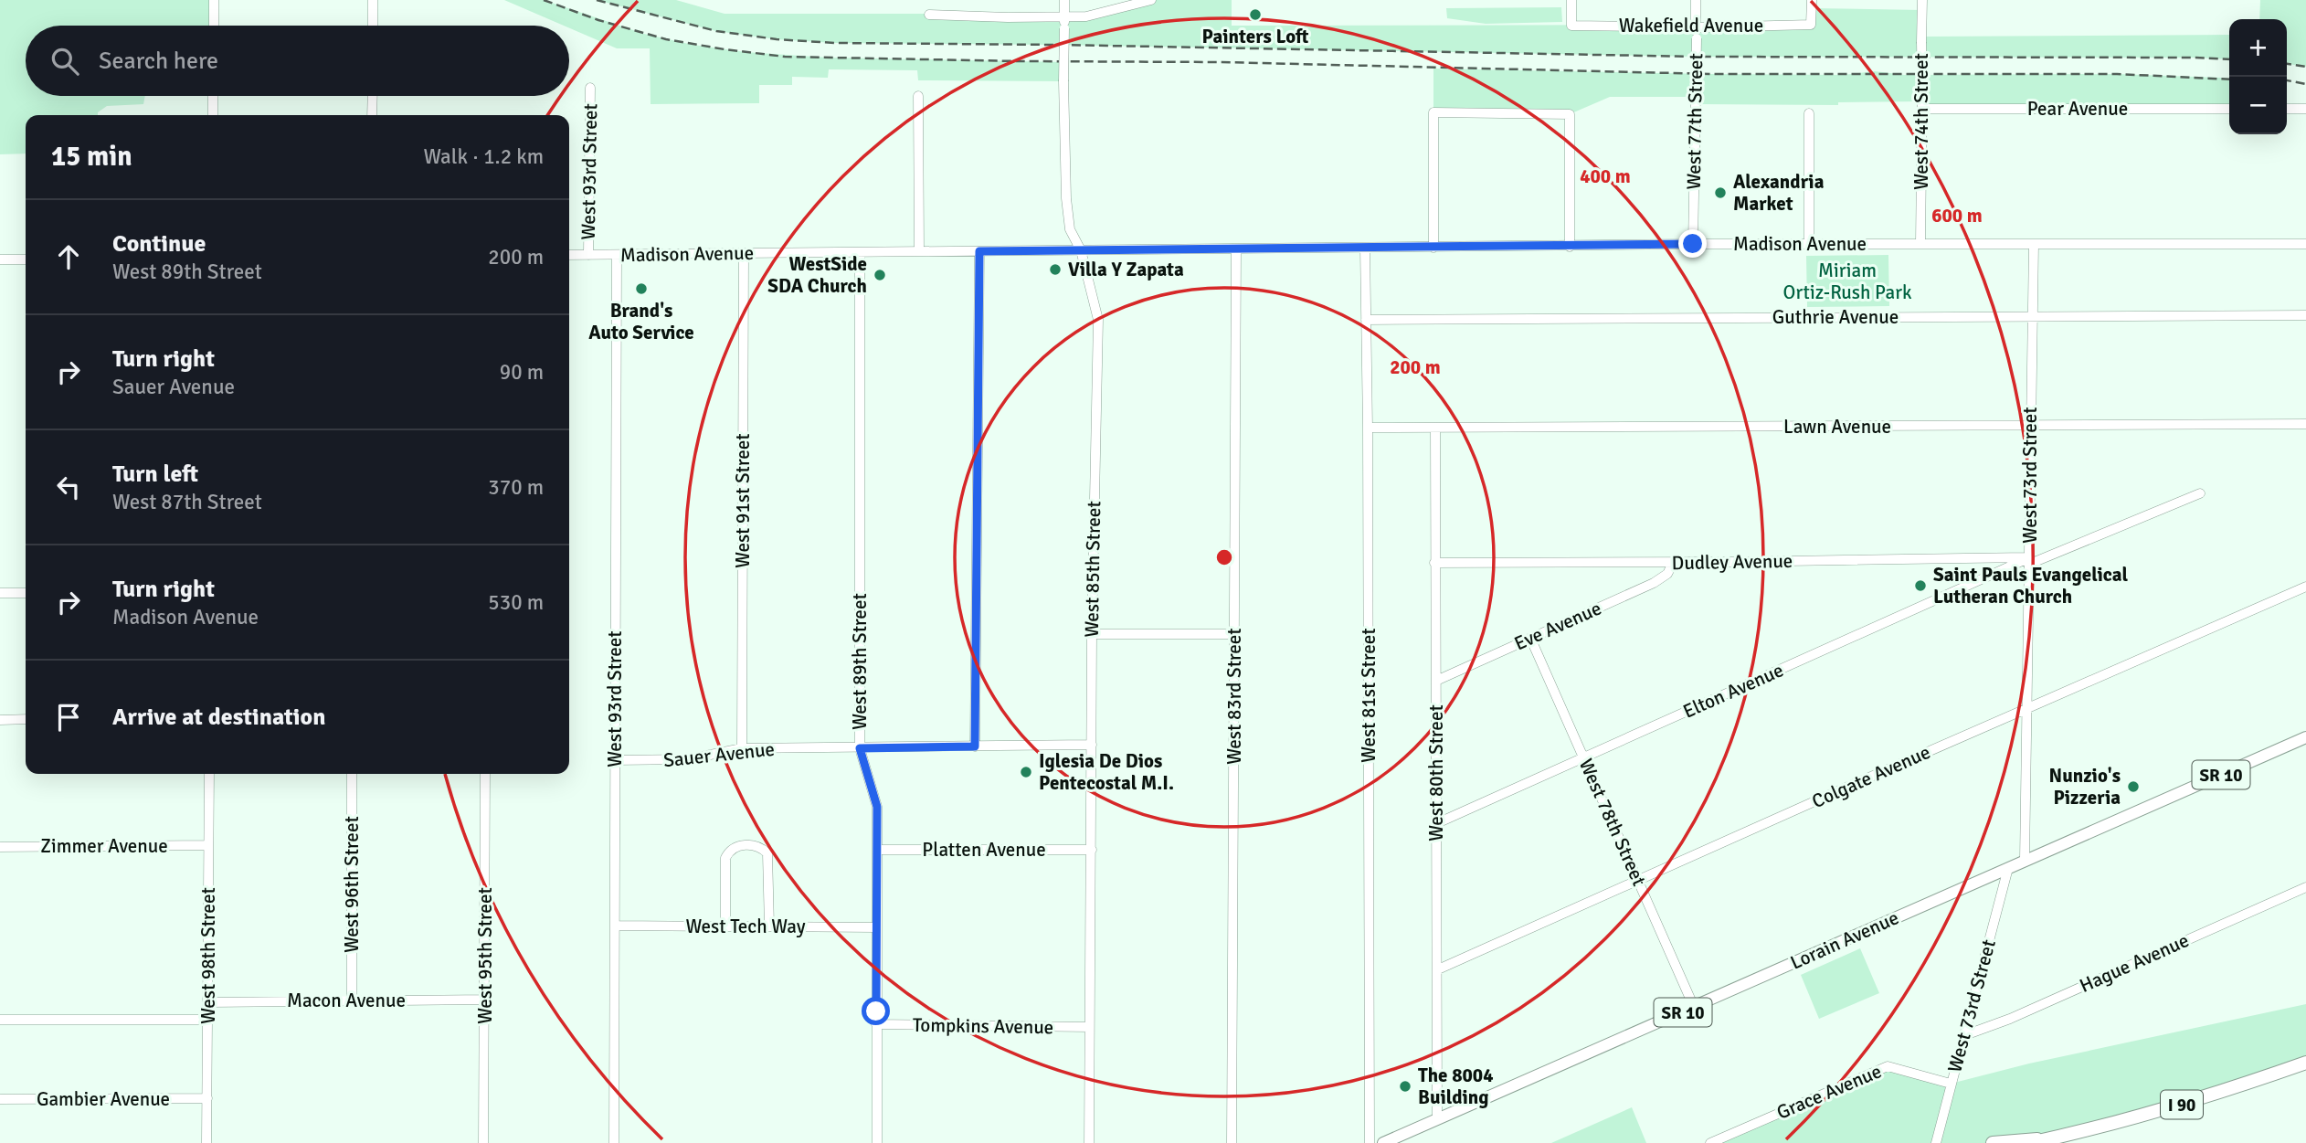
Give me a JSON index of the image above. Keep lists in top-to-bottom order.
{
  "streets": {
    "highway": ["I 90"],
    "main road": ["SR 10", "Lorain Avenue"],
    "street": [
      "Wakefield Avenue",
      "Pear Avenue",
      "West 77th Street",
      "West 74th Street",
      "West 93rd Street",
      "Madison Avenue",
      "Guthrie Avenue",
      "Lawn Avenue",
      "West 73rd Street",
      "West 91st Street",
      "Dudley Avenue",
      "West 85th Street",
      "Eve Avenue",
      "West 89th Street",
      "Elton Avenue",
      "West 81st Street",
      "West 83rd Street",
      "Sauer Avenue",
      "West 80th Street",
      "Colgate Avenue",
      "West 78th Street",
      "Zimmer Avenue",
      "Platten Avenue",
      "West 96th Street",
      "West Tech Way",
      "West 98th Street",
      "West 95th Street",
      "Hague Avenue",
      "Macon Avenue",
      "Tompkins Avenue",
      "Grace Avenue",
      "Gambier Avenue"
    ]
  },
  "crossings": [
    ["Wakefield Avenue", "West 77th Street"],
    ["Pear Avenue", "West 74th Street"],
    ["West 77th Street", "Madison Avenue"],
    ["West 74th Street", "Madison Avenue"],
    ["West 93rd Street", "Madison Avenue"],
    ["West 93rd Street", "Sauer Avenue"],
    ["West 93rd Street", "West Tech Way"],
    ["Madison Avenue", "West 73rd Street"],
    ["Madison Avenue", "West 91st Street"],
    ["Madison Avenue", "West 85th Street"],
    ["Madison Avenue", "West 89th Street"],
    ["Madison Avenue", "West 81st Street"],
    ["Madison Avenue", "West 83rd Street"],
    ["Guthrie Avenue", "West 73rd Street"],
    ["Guthrie Avenue", "West 81st Street"],
    ["Lawn Avenue", "West 73rd Street"],
    ["Lawn Avenue", "West 81st Street"],
    ["Lawn Avenue", "West 80th Street"],
    ["West 73rd Street", "Dudley Avenue"],
    ["West 73rd Street", "Elton Avenue"],
    ["West 73rd Street", "Colgate Avenue"],
    ["West 73rd Street", "Lorain Avenue"],
    ["West 73rd Street", "Hague Avenue"],
    ["West 73rd Street", "Grace Avenue"],
    ["West 91st Street", "Sauer Avenue"],
    ["Dudley Avenue", "Eve Avenue"],
    ["Dudley Avenue", "Elton Avenue"],
    ["Dudley Avenue", "West 80th Street"],
    ["West 85th Street", "Sauer Avenue"],
    ["West 85th Street", "Platten Avenue"],
    ["West 85th Street", "Tompkins Avenue"],
    ["Eve Avenue", "West 80th Street"],
    ["Eve Avenue", "West 78th Street"],
    ["West 89th Street", "Sauer Avenue"],
    ["West 89th Street", "Platten Avenue"],
    ["West 89th Street", "West Tech Way"],
    ["West 89th Street", "Tompkins Avenue"],
    ["Elton Avenue", "West 80th Street"],
    ["Elton Avenue", "West 78th Street"],
    ["West 80th Street", "Colgate Avenue"],
    ["West 80th Street", "Lorain Avenue"],
    ["Colgate Avenue", "West 78th Street"],
    ["West 78th Street", "Lorain Avenue"],
    ["Zimmer Avenue", "West 98th Street"],
    ["West 96th Street", "Macon Avenue"],
    ["West 98th Street", "Macon Avenue"],
    ["West 98th Street", "Gambier Avenue"],
    ["West 95th Street", "Macon Avenue"]
  ],
  "parks": ["Miriam Ortiz-Rush Park"],
  "places": [
    "Painters Loft",
    "Alexandria Market",
    "Villa Y Zapata",
    "WestSide SDA Church",
    "Brand's Auto Service",
    "Saint Pauls Evangelical Lutheran Church",
    "Iglesia De Dios Pentecostal M.I.",
    "Nunzio's Pizzeria",
    "The 8004 Building"
  ],
  "page": {
    "map_buttons": ["+", "−"],
    "search": "Search here",
    "heading": ["15 min", "Walk · 1.2 km"],
    "list": [
      ["Continue", "West 89th Street", "200 m"],
      ["Turn right", "Sauer Avenue", "90 m"],
      ["Turn left", "West 87th Street", "370 m"],
      ["Turn right", "Madison Avenue", "530 m"],
      "Arrive at destination"
    ]
  },
  "rings": ["400 m", "600 m", "200 m"]
}
